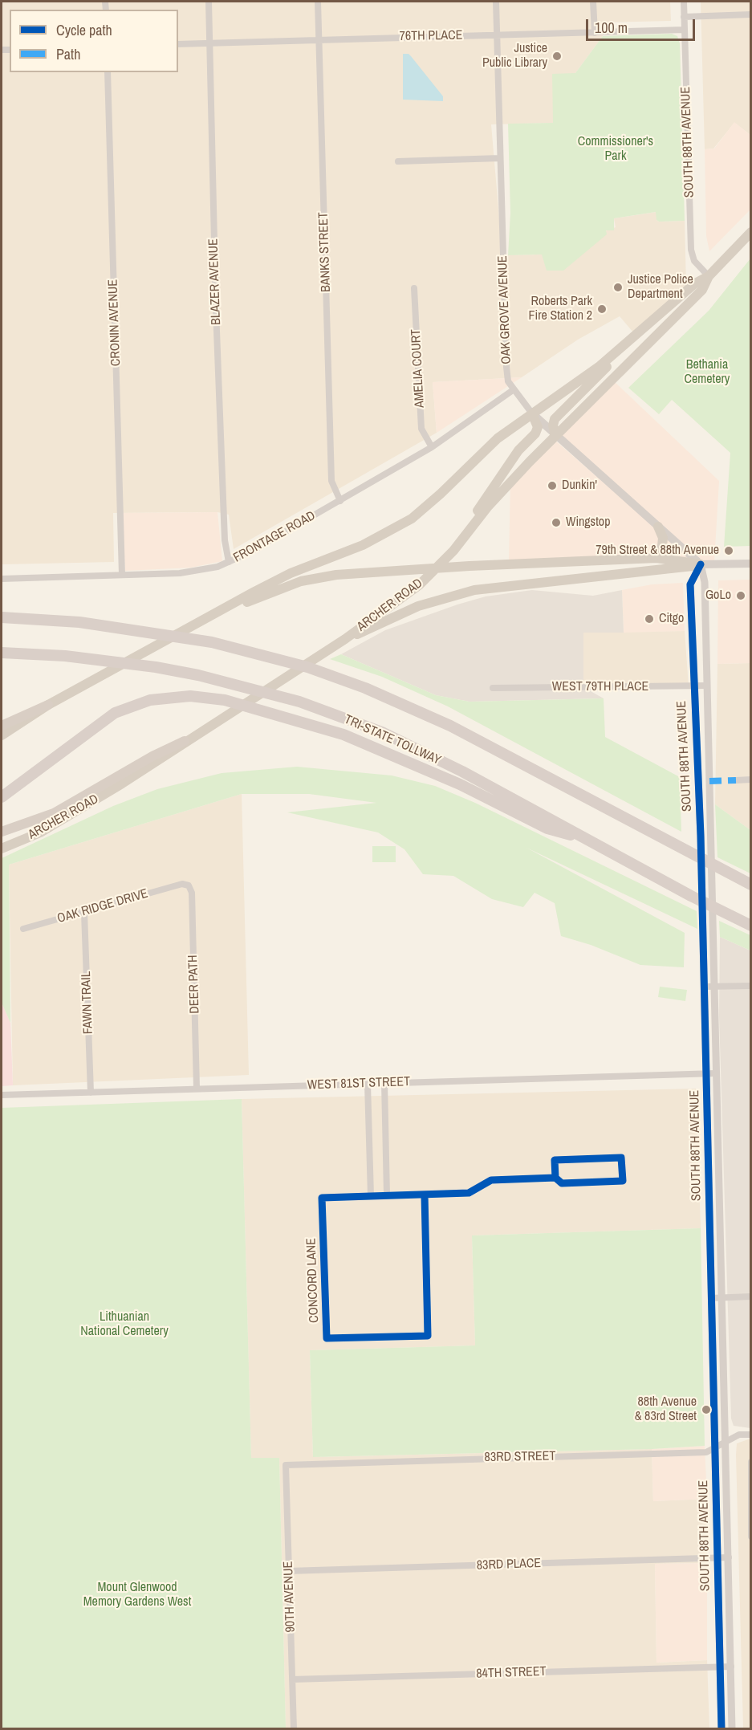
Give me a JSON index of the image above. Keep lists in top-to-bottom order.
{
  "streets": {
    "highway": ["TRI-STATE TOLLWAY"],
    "main road": ["OAK GROVE AVENUE", "ARCHER ROAD"],
    "street": [
      "76TH PLACE",
      "SOUTH 88TH AVENUE",
      "BANKS STREET",
      "BLAZER AVENUE",
      "CRONIN AVENUE",
      "AMELIA COURT",
      "FRONTAGE ROAD",
      "WEST 79TH PLACE",
      "OAK RIDGE DRIVE",
      "DEER PATH",
      "FAWN TRAIL",
      "WEST 81ST STREET",
      "CONCORD LANE",
      "83RD STREET",
      "83RD PLACE",
      "90TH AVENUE",
      "84TH STREET"
    ]
  },
  "crossings": [
    ["76TH PLACE", "SOUTH 88TH AVENUE"],
    ["76TH PLACE", "BANKS STREET"],
    ["76TH PLACE", "BLAZER AVENUE"],
    ["76TH PLACE", "OAK GROVE AVENUE"],
    ["SOUTH 88TH AVENUE", "OAK GROVE AVENUE"],
    ["SOUTH 88TH AVENUE", "ARCHER ROAD"],
    ["SOUTH 88TH AVENUE", "WEST 79TH PLACE"],
    ["SOUTH 88TH AVENUE", "WEST 81ST STREET"],
    ["SOUTH 88TH AVENUE", "83RD STREET"],
    ["SOUTH 88TH AVENUE", "83RD PLACE"],
    ["SOUTH 88TH AVENUE", "84TH STREET"],
    ["BANKS STREET", "FRONTAGE ROAD"],
    ["BLAZER AVENUE", "FRONTAGE ROAD"],
    ["OAK GROVE AVENUE", "FRONTAGE ROAD"],
    ["OAK GROVE AVENUE", "ARCHER ROAD"],
    ["CRONIN AVENUE", "FRONTAGE ROAD"],
    ["AMELIA COURT", "FRONTAGE ROAD"],
    ["OAK RIDGE DRIVE", "DEER PATH"],
    ["OAK RIDGE DRIVE", "FAWN TRAIL"],
    ["DEER PATH", "WEST 81ST STREET"],
    ["FAWN TRAIL", "WEST 81ST STREET"],
    ["83RD STREET", "90TH AVENUE"],
    ["83RD PLACE", "90TH AVENUE"],
    ["90TH AVENUE", "84TH STREET"]
  ],
  "parks": [
    "Commissioner's Park",
    "Bethania Cemetery",
    "Lithuanian National Cemetery",
    "Mount Glenwood Memory Gardens West"
  ],
  "places": [
    "Justice Public Library",
    "Justice Police Department",
    "Roberts Park Fire Station 2",
    "Dunkin'",
    "Wingstop",
    "79th Street & 88th Avenue",
    "GoLo",
    "Citgo",
    "88th Avenue & 83rd Street"
  ],
  "legend": ["Cycle path", "Path"],
  "scale_bar": "100 m"
}
